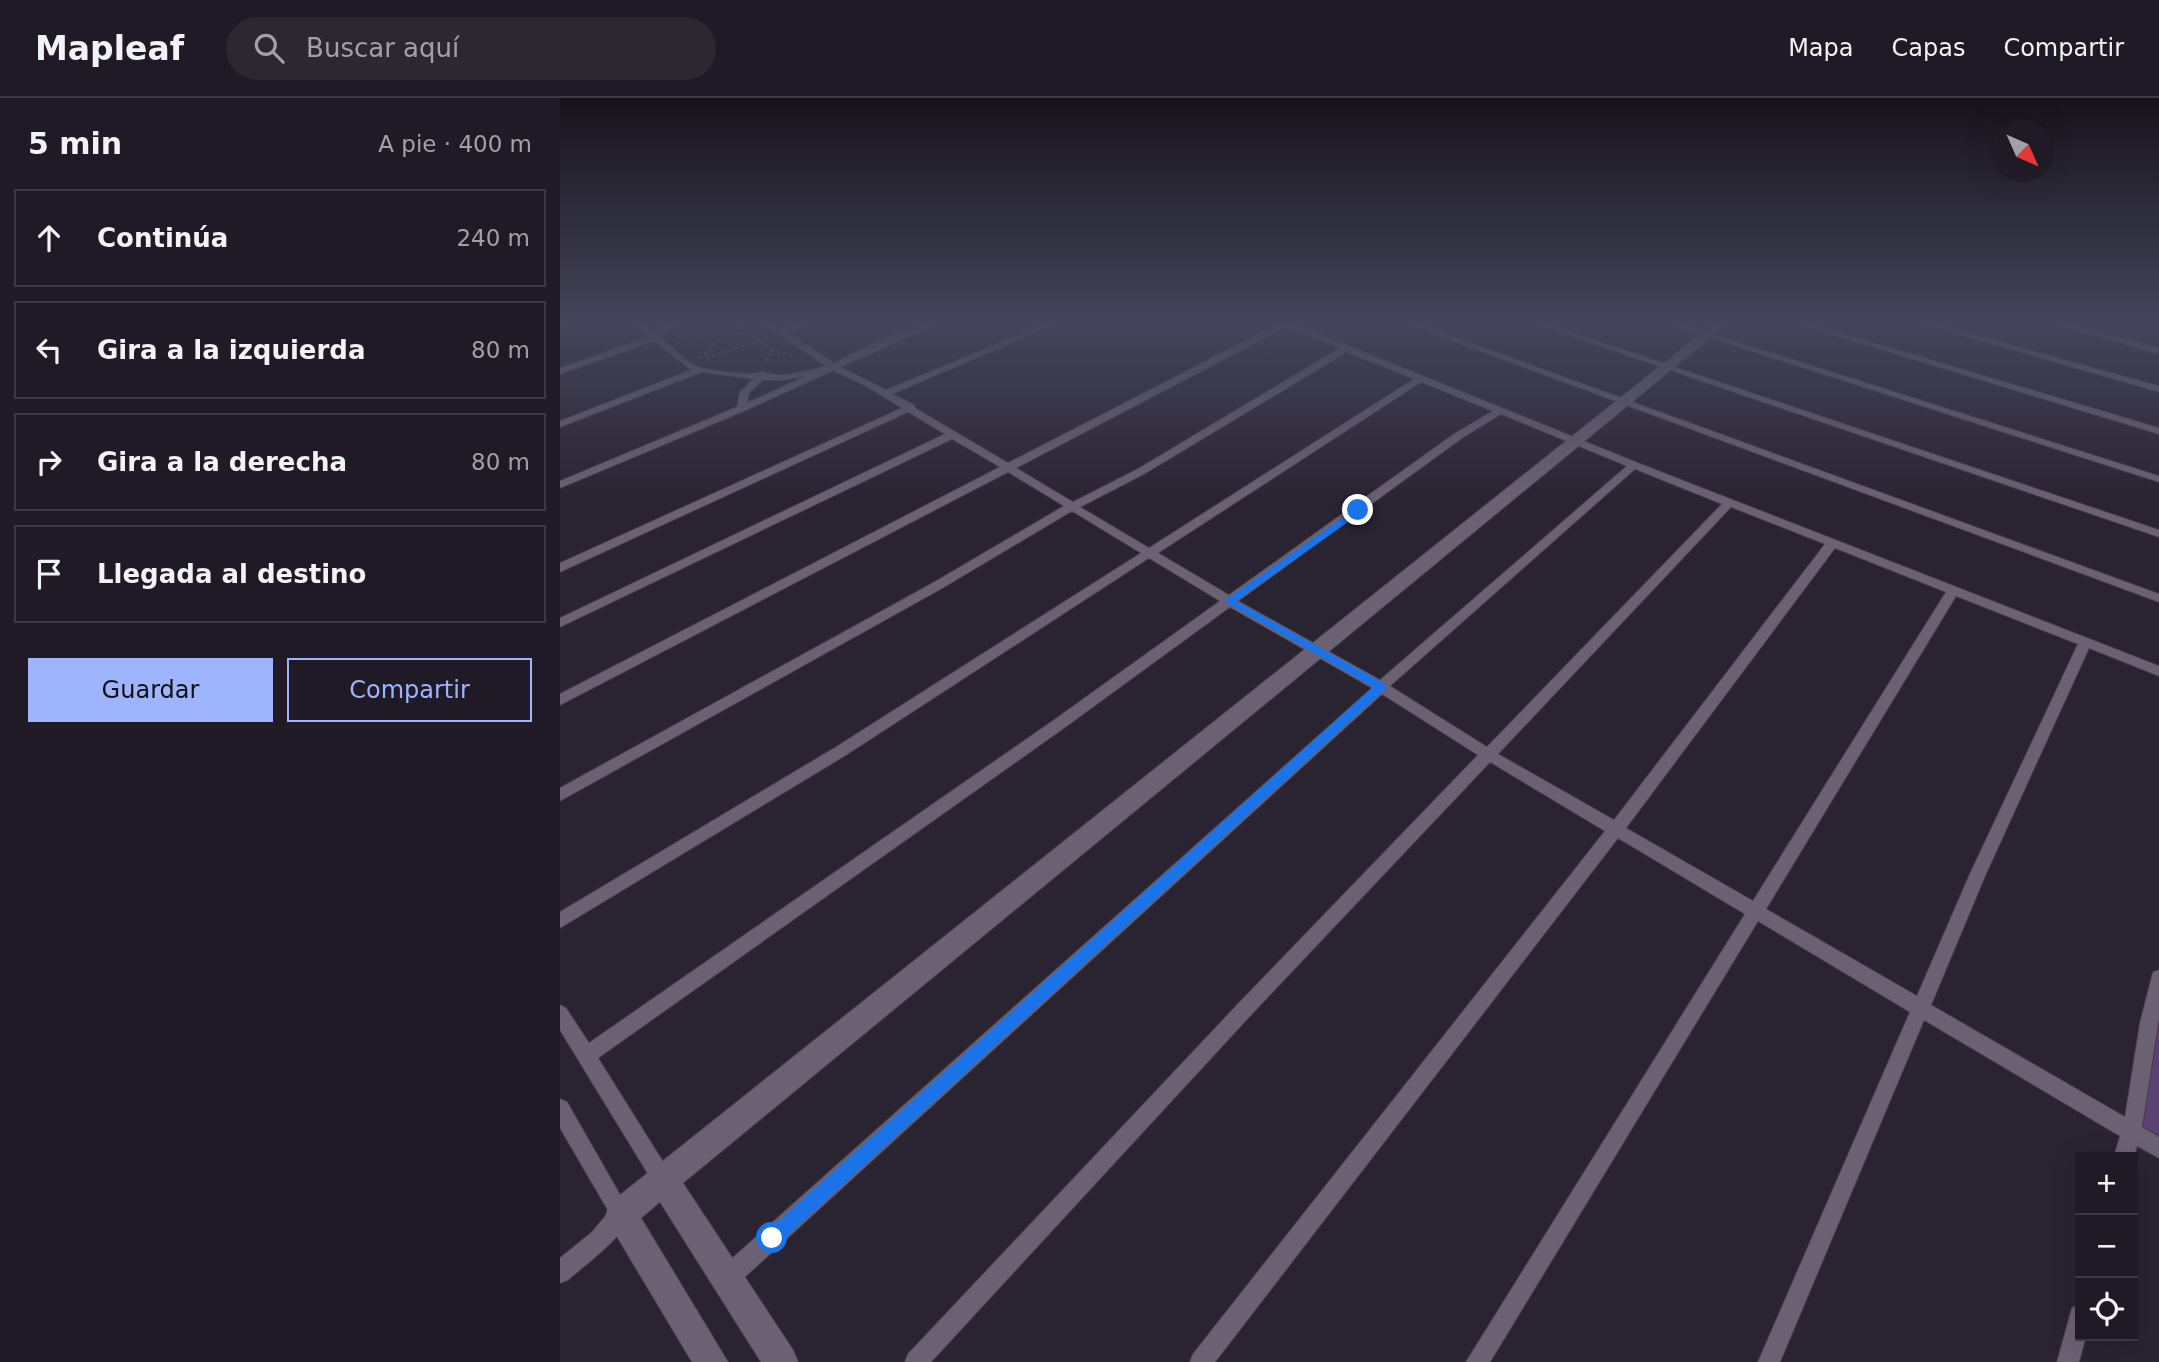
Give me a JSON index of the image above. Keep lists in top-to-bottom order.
{
  "north": "bottom right",
  "page": {
    "header": "Mapleaf",
    "search": "Buscar aquí",
    "nav": ["Mapa", "Capas", "Compartir"],
    "heading": ["5 min", "A pie · 400 m"],
    "list": [
      ["Continúa", "240 m"],
      ["Gira a la izquierda", "80 m"],
      ["Gira a la derecha", "80 m"],
      "Llegada al destino"
    ],
    "buttons": ["Guardar", "Compartir"],
    "map_buttons": ["+", "−"]
  }
}
